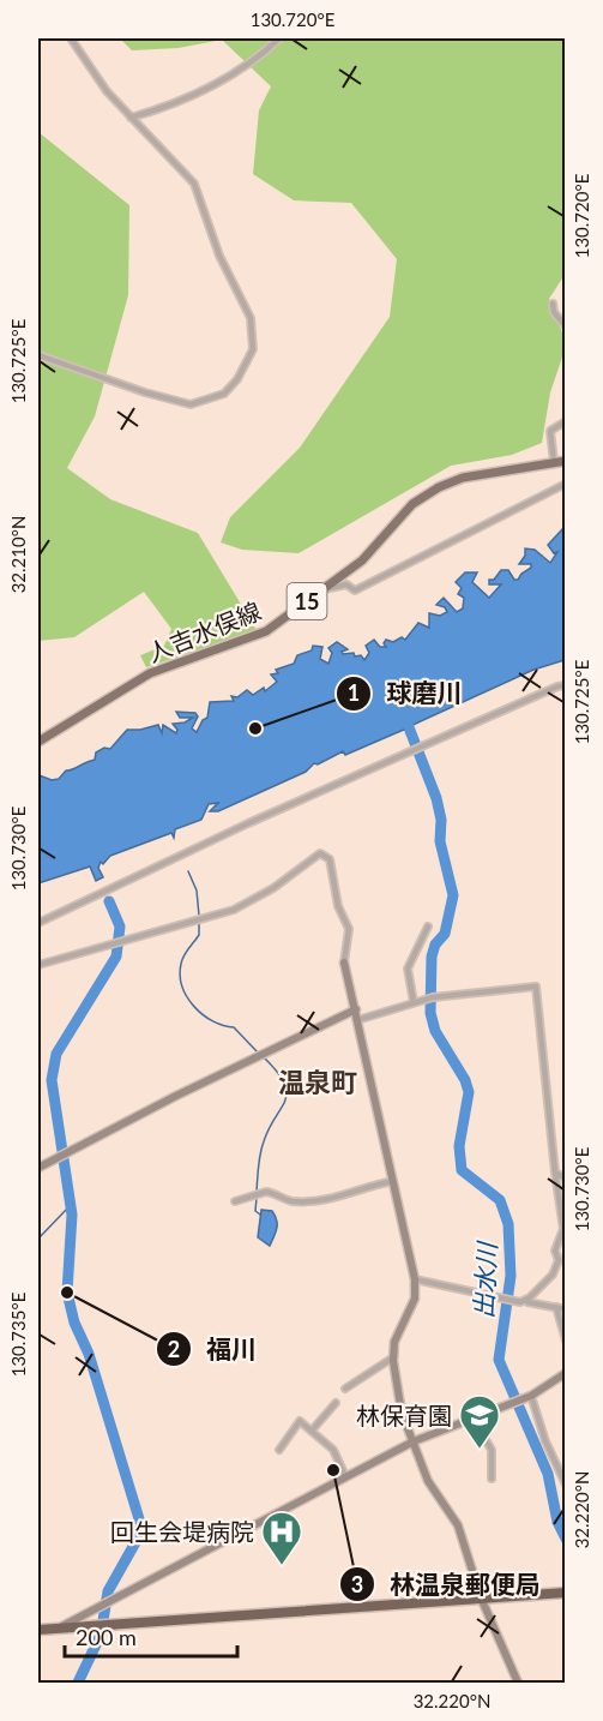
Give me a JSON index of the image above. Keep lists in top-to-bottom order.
{
  "streets": {
    "main road": ["15", "人吉水俣線"]
  },
  "districts": ["温泉町"],
  "water": ["出水川"],
  "places": {
    "other": ["球磨川", "福川", "林温泉郵便局"],
    "school or university": ["林保育園"],
    "hospital": ["回生会堤病院"]
  },
  "scale_bar": "200 m",
  "coordinates": [
    "130.720°E",
    "130.725°E",
    "32.210°N",
    "130.730°E",
    "130.735°E",
    "32.220°N"
  ]
}
